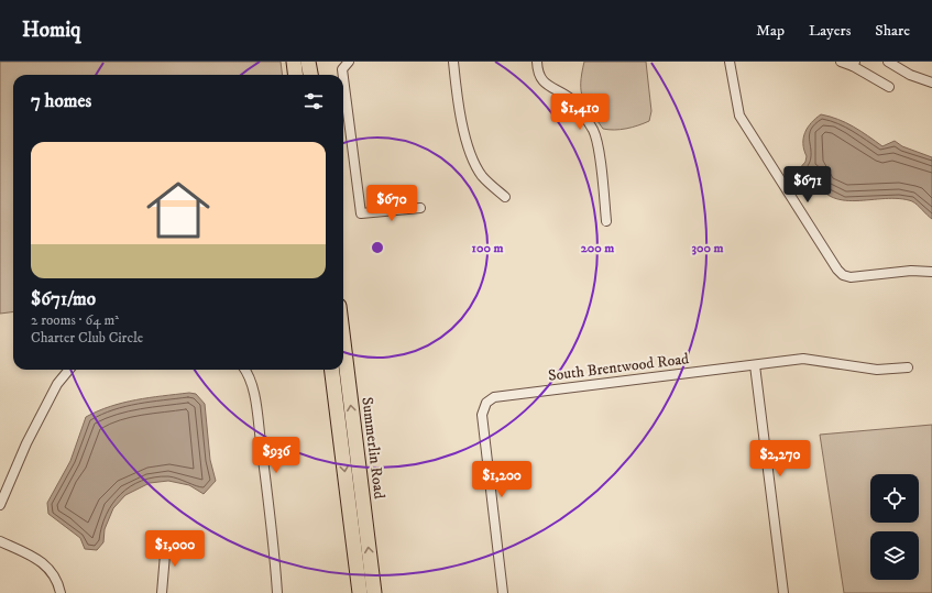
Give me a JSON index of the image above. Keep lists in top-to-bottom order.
{
  "streets": {
    "main road": ["Summerlin Road"],
    "street": ["South Brentwood Road"]
  },
  "page": {
    "header": "Homiq",
    "nav": ["Map", "Layers", "Share"],
    "heading": "7 homes",
    "price": [
      "$1,410",
      "$671",
      "$670",
      "$936",
      "$2,270",
      "$1,200",
      "$1,000"
    ],
    "list": [
      {
        "name": "$671/mo",
        "note": "2 rooms · 64 m² · Charter Club Circle"
      }
    ]
  },
  "rings": ["100 m", "200 m", "300 m"]
}
